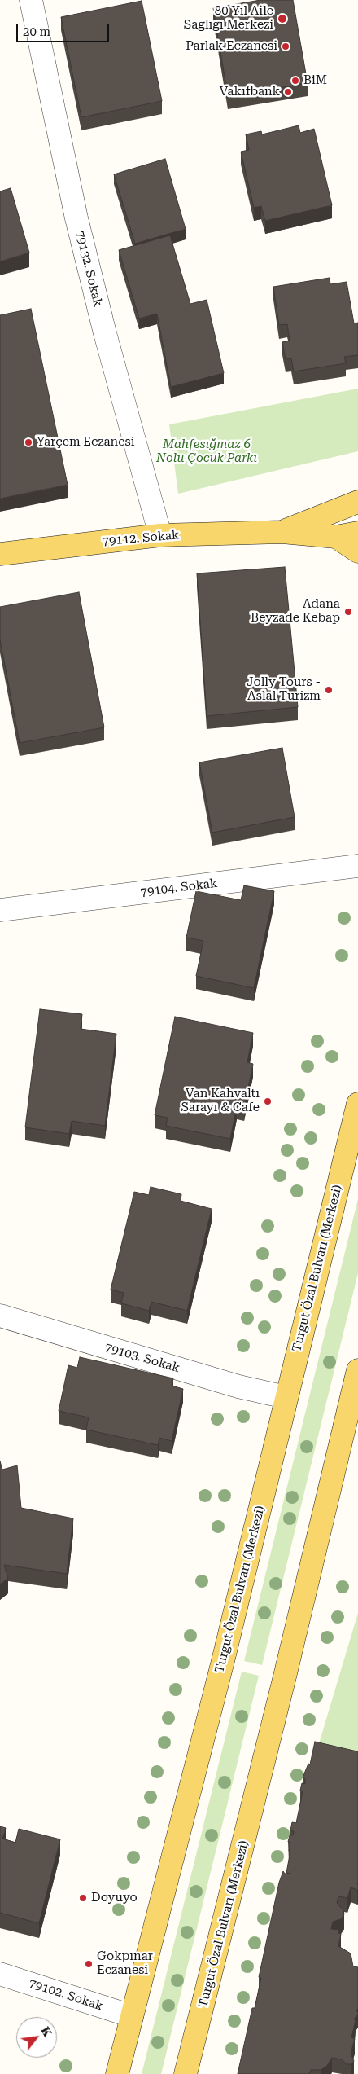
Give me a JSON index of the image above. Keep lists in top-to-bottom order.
{
  "streets": {
    "main road": ["79112. Sokak", "Turgut Özal Bulvarı (Merkezi)"],
    "street": [
      "79132. Sokak",
      "79104. Sokak",
      "79103. Sokak",
      "79102. Sokak"
    ]
  },
  "crossings": [
    ["79132. Sokak", "79112. Sokak"],
    ["Turgut Özal Bulvarı (Merkezi)", "79103. Sokak"],
    ["Turgut Özal Bulvarı (Merkezi)", "79102. Sokak"]
  ],
  "parks": ["Mahfesığmaz 6 Nolu Çocuk Parkı"],
  "places": [
    "80 Yıl Aile Saglıgı Merkezi",
    "Parlak Eczanesi",
    "BiM",
    "Vakıfbank",
    "Yarçem Eczanesi",
    "Adana Beyzade Kebap",
    "Jolly Tours - Aslal Turizm",
    "Van Kahvaltı Sarayı & Cafe",
    "Doyuyo",
    "Gokpınar Eczanesi"
  ],
  "scale_bar": "20 m",
  "north": "top right"
}
